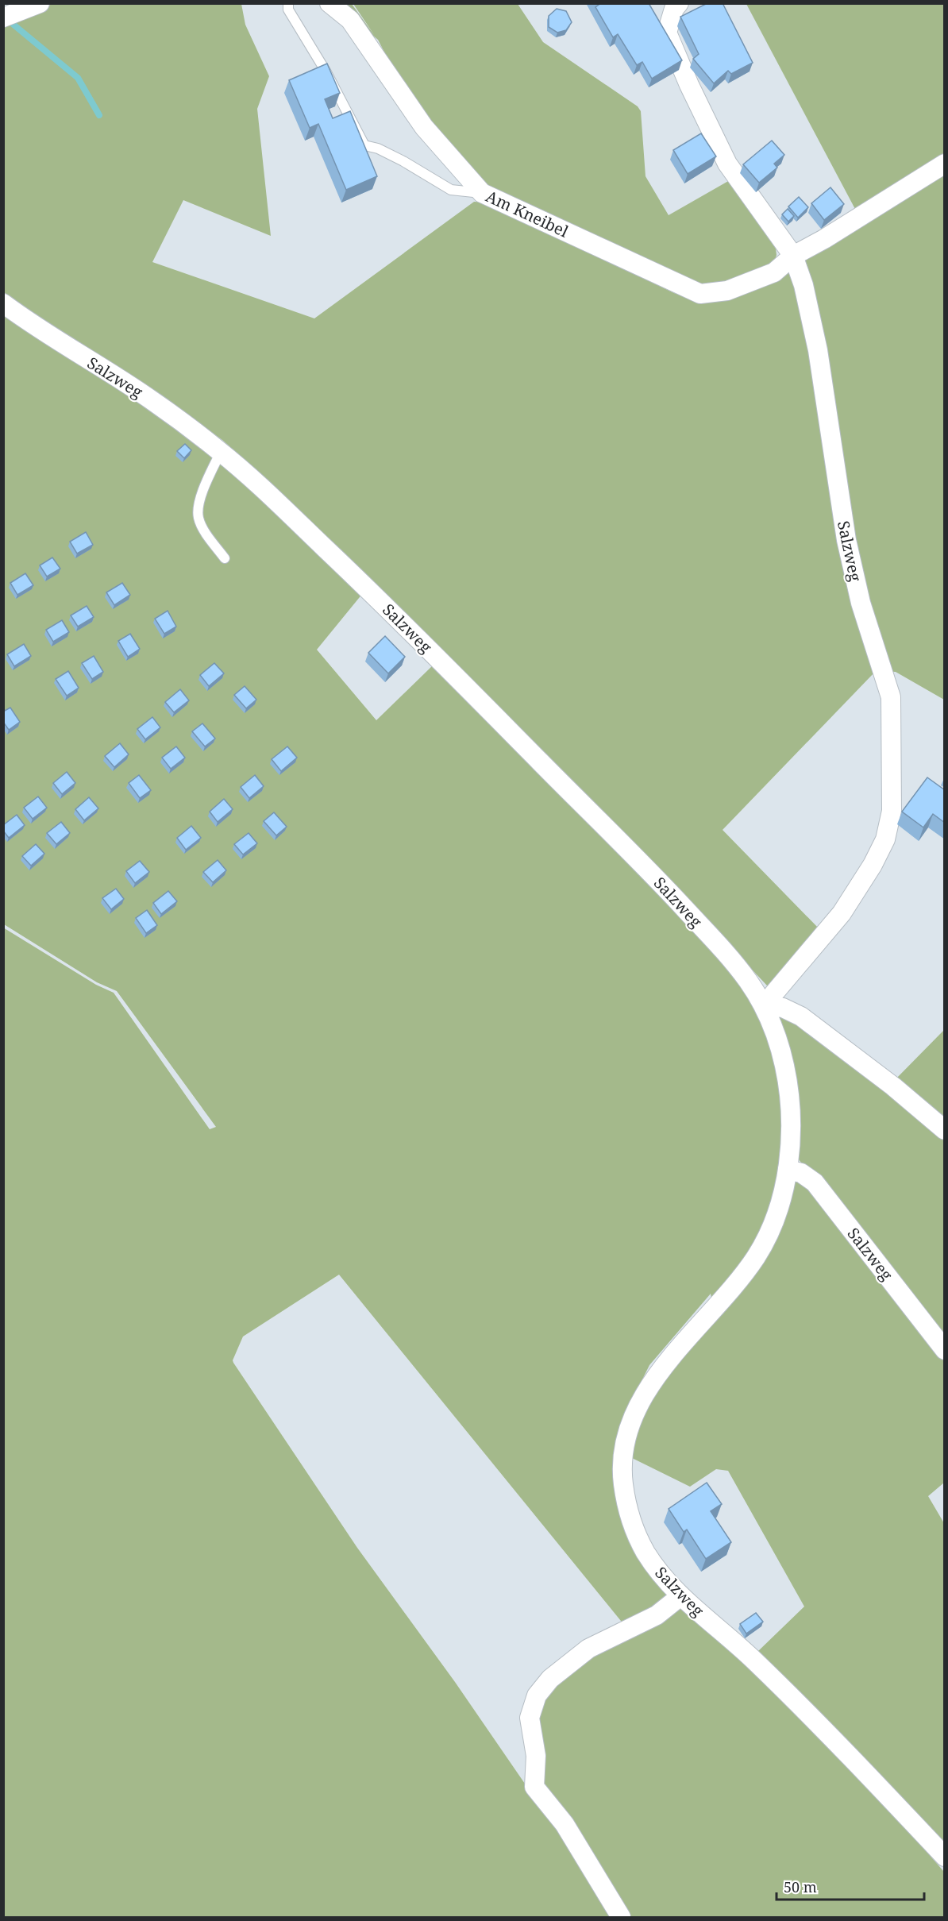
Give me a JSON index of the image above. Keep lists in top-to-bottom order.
{
  "streets": {
    "street": ["Am Kneibel", "Salzweg"]
  },
  "crossings": [
    ["Am Kneibel", "Salzweg"]
  ],
  "scale_bar": "50 m"
}
